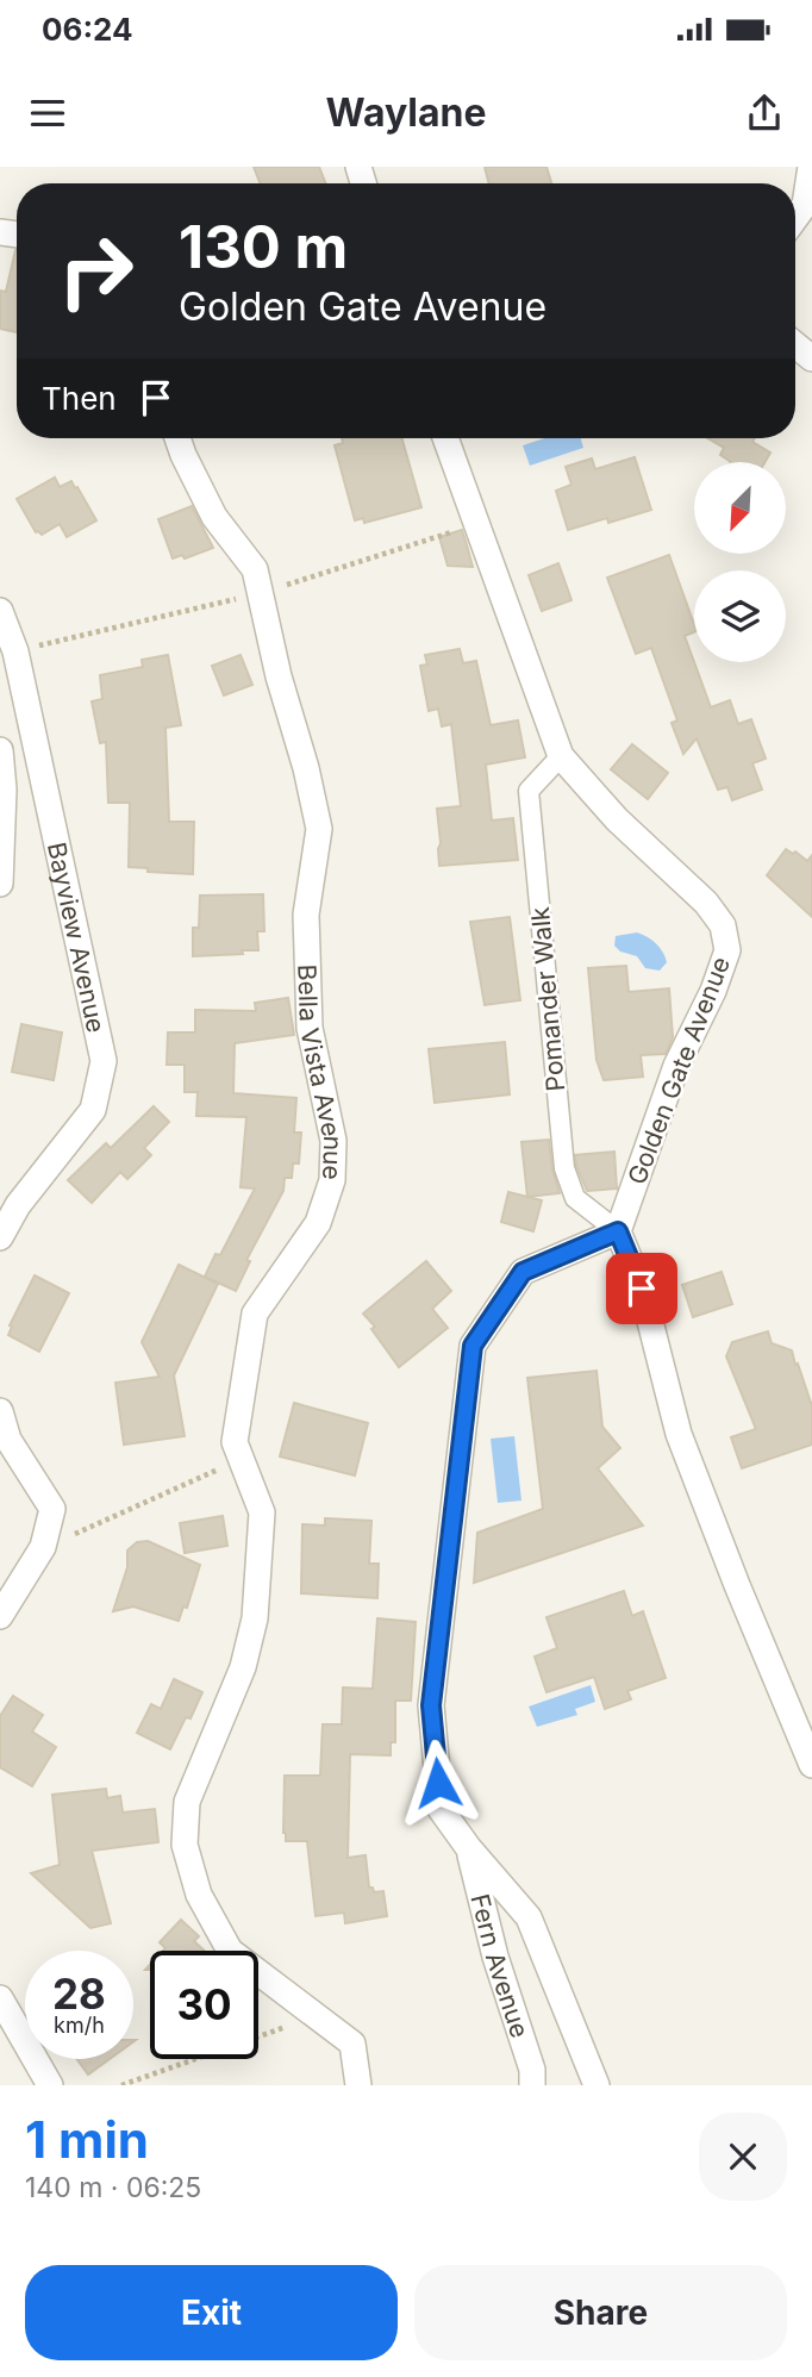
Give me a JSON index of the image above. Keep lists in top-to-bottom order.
{
  "streets": {
    "street": [
      "Bayview Avenue",
      "Pomander Walk",
      "Bella Vista Avenue",
      "Golden Gate Avenue",
      "Fern Avenue"
    ]
  },
  "crossings": [
    ["Pomander Walk", "Golden Gate Avenue"]
  ],
  "north": "bottom left",
  "page": {
    "status": "06:24",
    "header": "Waylane",
    "turn": ["130 m", "Golden Gate Avenue"],
    "then": "Then",
    "speed": "28 km/h",
    "limit": "30",
    "heading": ["1 min", "140 m · 06:25"],
    "buttons": ["Exit", "Share"]
  }
}
